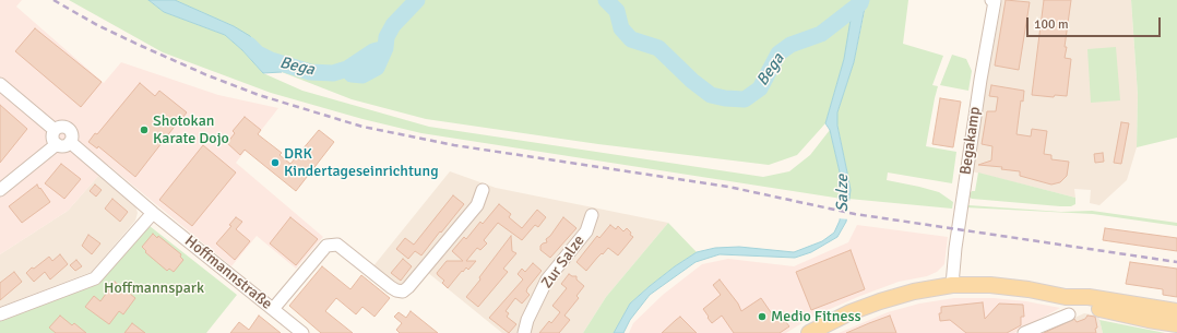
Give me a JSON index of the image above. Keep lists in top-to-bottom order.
{
  "streets": {
    "street": ["Begakamp", "Zur Salze", "Hoffmannstraße"]
  },
  "water": ["Bega", "Salze"],
  "parks": ["Hoffmannspark"],
  "places": ["Shotokan Karate Dojo", "DRK Kindertageseinrichtung", "Medio Fitness"],
  "scale_bar": "100 m"
}
